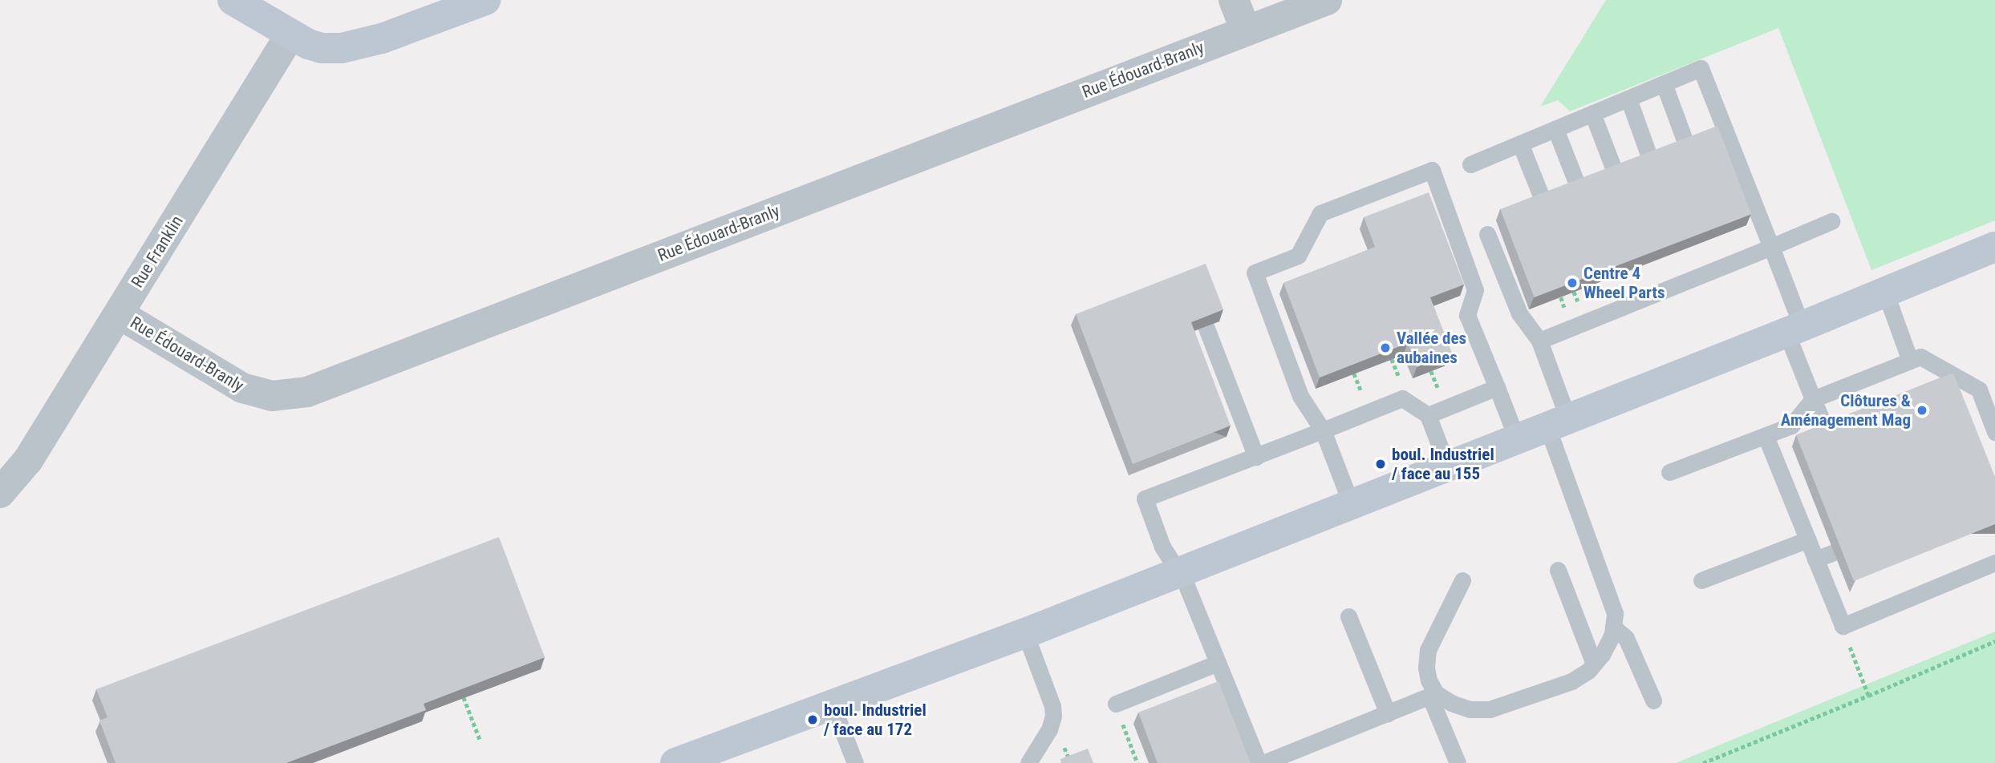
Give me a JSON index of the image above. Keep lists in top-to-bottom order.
{
  "streets": {
    "street": ["Rue Édouard-Branly", "Rue Franklin"]
  },
  "crossings": [
    ["Rue Édouard-Branly", "Rue Franklin"]
  ],
  "places": [
    "Centre 4 Wheel Parts",
    "Vallée des aubaines",
    "Clôtures & Aménagement Mag",
    "boul. Industriel / face au 155",
    "boul. Industriel / face au 172"
  ]
}
